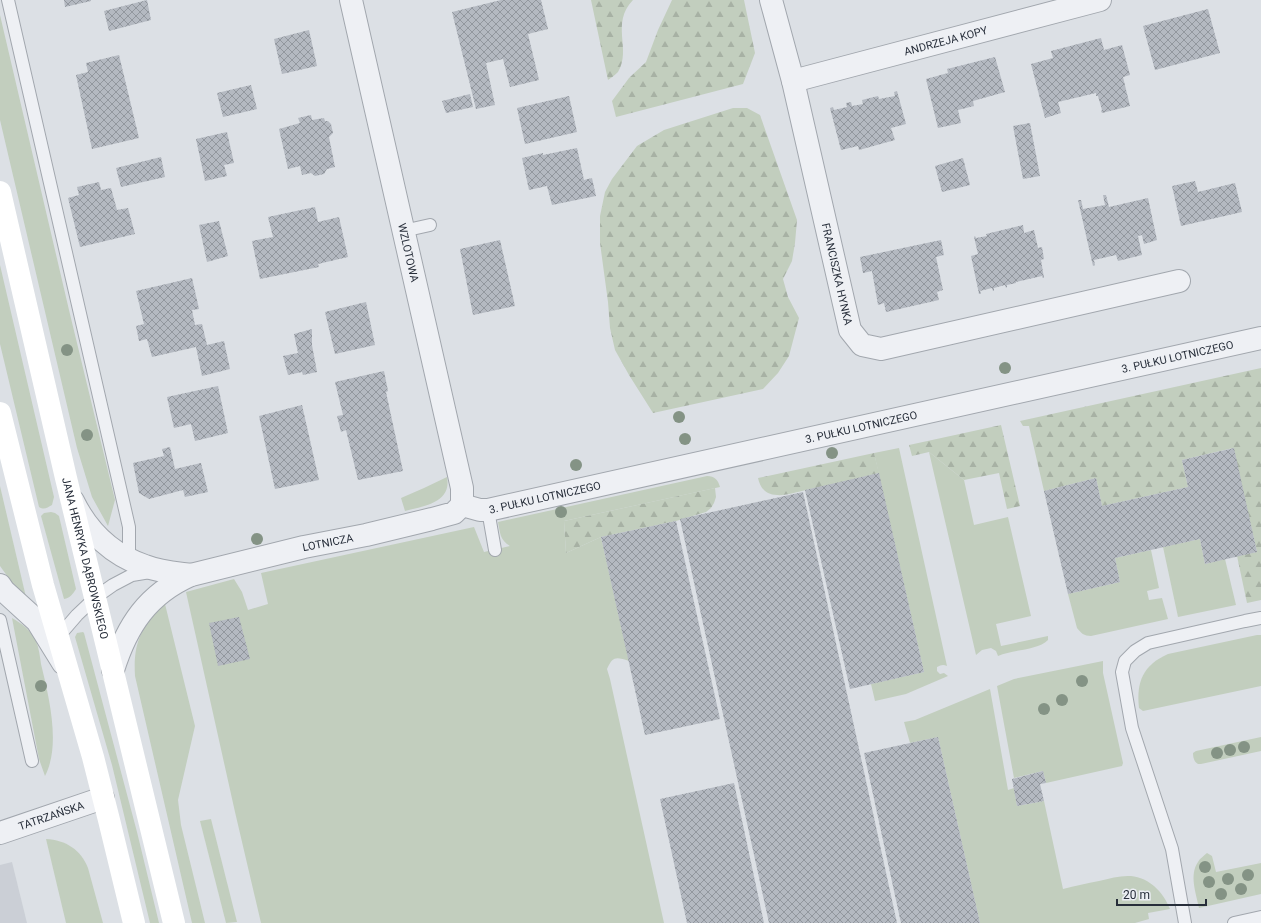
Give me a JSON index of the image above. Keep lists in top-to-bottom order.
{
  "streets": {
    "main road": ["JANA HENRYKA DĄBROWSKIEGO"],
    "street": [
      "ANDRZEJA KOPY",
      "WZLOTOWA",
      "FRANCISZKA HYNKA",
      "3. PUŁKU LOTNICZEGO",
      "LOTNICZA",
      "TATRZAŃSKA"
    ]
  },
  "crossings": [
    ["ANDRZEJA KOPY", "FRANCISZKA HYNKA"],
    ["WZLOTOWA", "3. PUŁKU LOTNICZEGO"],
    ["WZLOTOWA", "LOTNICZA"],
    ["3. PUŁKU LOTNICZEGO", "LOTNICZA"],
    ["LOTNICZA", "JANA HENRYKA DĄBROWSKIEGO"]
  ],
  "scale_bar": "20 m"
}
